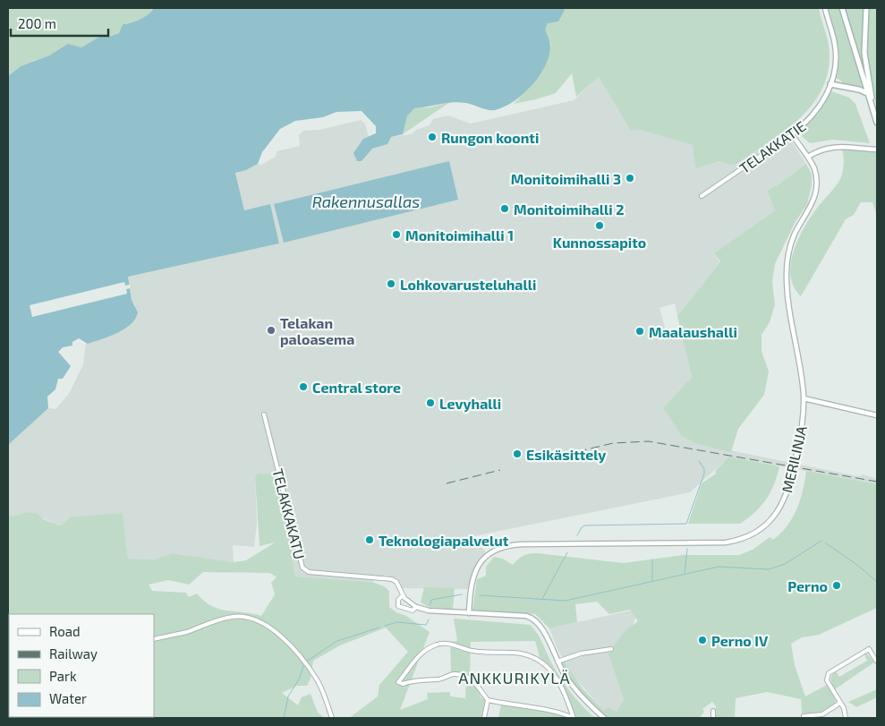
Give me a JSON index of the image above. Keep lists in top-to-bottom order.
{
  "streets": {
    "street": ["TELAKKATIE", "MERILINJA", "TELAKKAKATU"]
  },
  "crossings": [
    ["TELAKKATIE", "MERILINJA"]
  ],
  "districts": ["ANKKURIKYLÄ"],
  "water": ["Rakennusallas"],
  "places": [
    "Rungon koonti",
    "Monitoimihalli 3",
    "Monitoimihalli 2",
    "Kunnossapito",
    "Monitoimihalli 1",
    "Lohkovarusteluhalli",
    "Telakan paloasema",
    "Maalaushalli",
    "Central store",
    "Levyhalli",
    "Esikäsittely",
    "Teknologiapalvelut",
    "Perno",
    "Perno IV"
  ],
  "legend": [
    "Road",
    "Railway",
    "Park",
    "Water"
  ],
  "scale_bar": "200 m"
}
